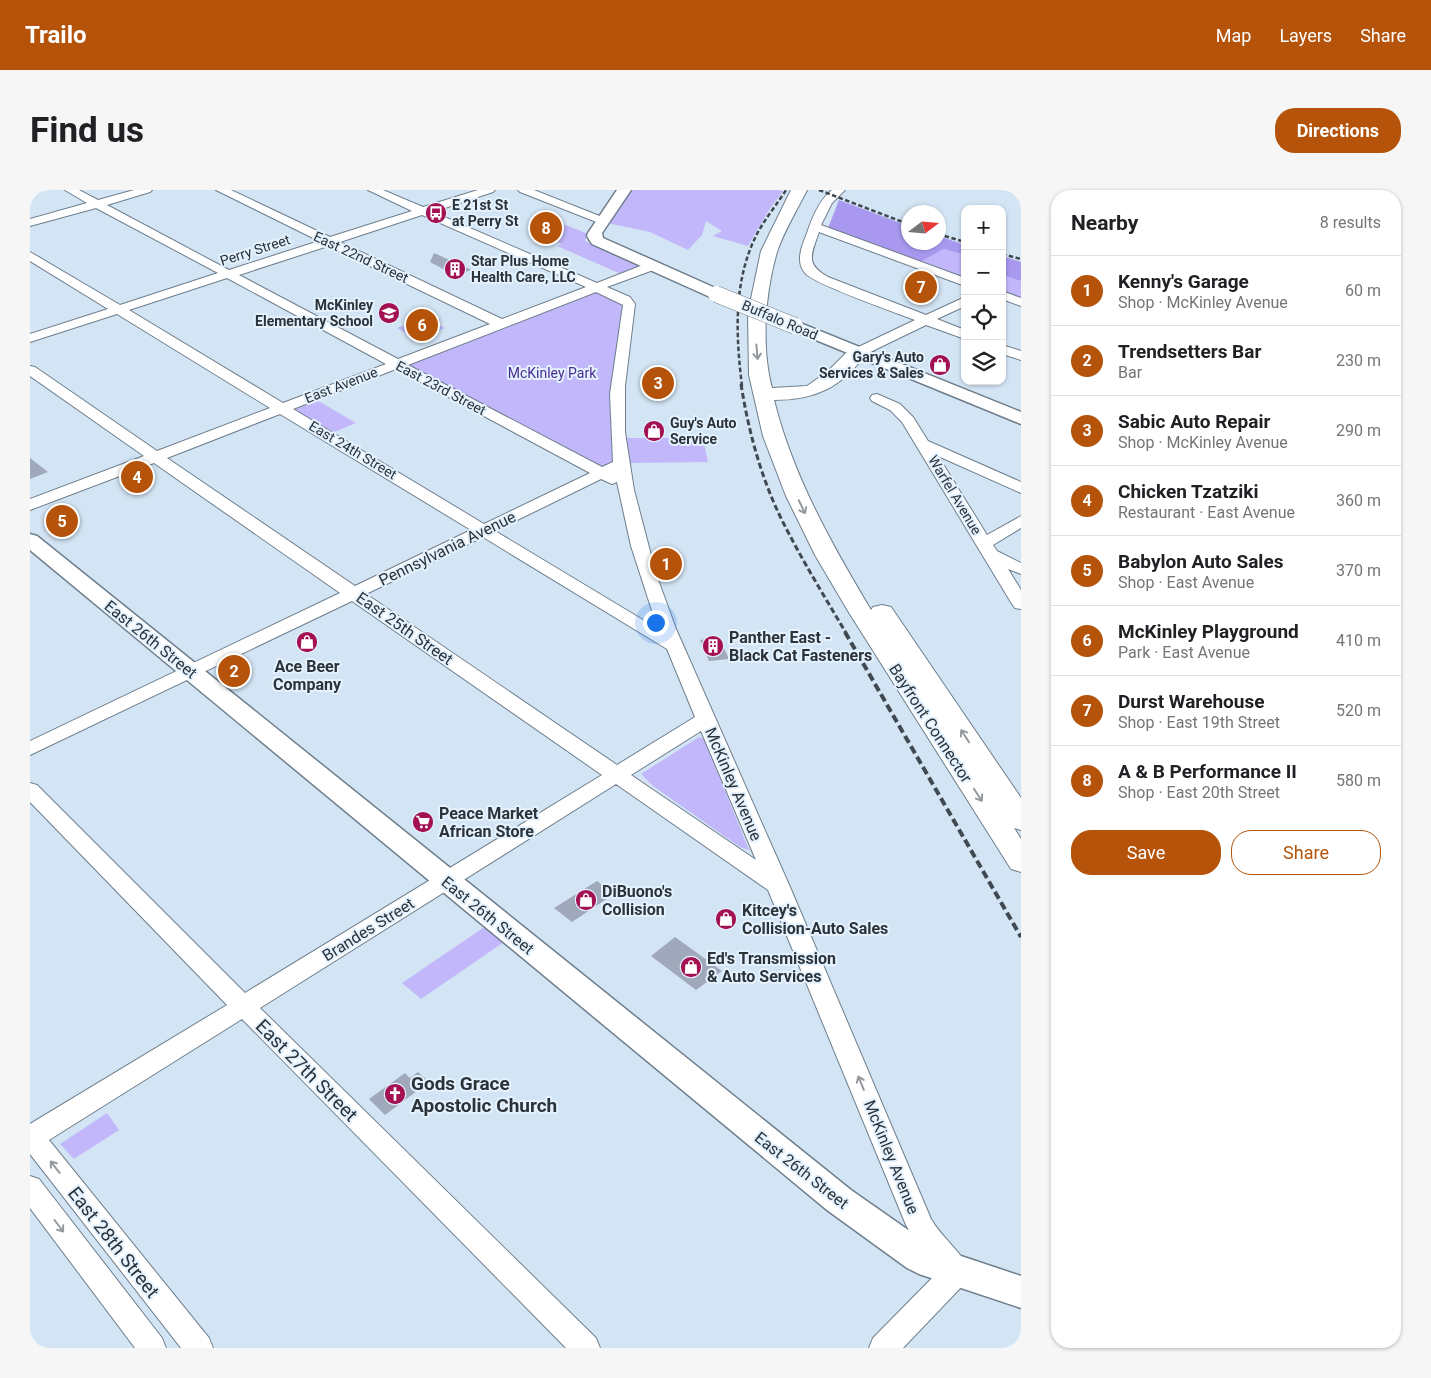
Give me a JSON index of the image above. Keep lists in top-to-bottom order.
{
  "streets": {
    "highway": ["Bayfront Connector"],
    "main road": ["Buffalo Road", "East 26th Street"],
    "street": [
      "Perry Street",
      "East 22nd Street",
      "East Avenue",
      "East 23rd Street",
      "East 24th Street",
      "Warfel Avenue",
      "Pennsylvania Avenue",
      "East 25th Street",
      "McKinley Avenue",
      "Brandes Street",
      "East 27th Street",
      "East 28th Street"
    ]
  },
  "crossings": [
    ["Perry Street", "East 22nd Street"],
    ["Perry Street", "East 23rd Street"],
    ["Perry Street", "East 24th Street"],
    ["East 22nd Street", "East Avenue"],
    ["Buffalo Road", "East Avenue"],
    ["East Avenue", "East 23rd Street"],
    ["East Avenue", "East 24th Street"],
    ["East Avenue", "East 25th Street"],
    ["East Avenue", "McKinley Avenue"],
    ["East 23rd Street", "Pennsylvania Avenue"],
    ["East 23rd Street", "McKinley Avenue"],
    ["East 24th Street", "Pennsylvania Avenue"],
    ["East 24th Street", "McKinley Avenue"],
    ["Pennsylvania Avenue", "East 25th Street"],
    ["Pennsylvania Avenue", "East 26th Street"],
    ["Pennsylvania Avenue", "McKinley Avenue"],
    ["East 25th Street", "McKinley Avenue"],
    ["East 25th Street", "Brandes Street"],
    ["East 26th Street", "McKinley Avenue"],
    ["East 26th Street", "Brandes Street"],
    ["McKinley Avenue", "Brandes Street"],
    ["Brandes Street", "East 27th Street"],
    ["Brandes Street", "East 28th Street"]
  ],
  "one_way": ["McKinley Avenue"],
  "parks": ["McKinley Park"],
  "places": {
    "bus stop": ["E 21st St at Perry St"],
    "building": ["Star Plus Home Health Care, LLC", "Panther East - Black Cat Fasteners"],
    "school or university": ["McKinley Elementary School"],
    "shop": [
      "Gary's Auto Services & Sales",
      "Guy's Auto Service",
      "Ace Beer Company",
      "DiBuono's Collision",
      "Kitcey's Collision-Auto Sales",
      "Ed's Transmission & Auto Services"
    ],
    "supermarket": ["Peace Market African Store"],
    "church": ["Gods Grace Apostolic Church"]
  },
  "north": "right",
  "page": {
    "header": "Trailo",
    "nav": ["Map", "Layers", "Share"],
    "buttons": [
      "Directions",
      ["Save", "Share"]
    ],
    "title": "Find us",
    "heading": ["Nearby", "8 results"],
    "map_buttons": ["+", "−"],
    "pins": [
      "8",
      "7",
      "6",
      "3",
      "4",
      "5",
      "1",
      "2"
    ],
    "list": [
      {
        "mark": "1",
        "name": "Kenny's Garage",
        "note": "Shop · McKinley Avenue",
        "value": "60 m"
      },
      {
        "mark": "2",
        "name": "Trendsetters Bar",
        "note": "Bar",
        "value": "230 m"
      },
      {
        "mark": "3",
        "name": "Sabic Auto Repair",
        "note": "Shop · McKinley Avenue",
        "value": "290 m"
      },
      {
        "mark": "4",
        "name": "Chicken Tzatziki",
        "note": "Restaurant · East Avenue",
        "value": "360 m"
      },
      {
        "mark": "5",
        "name": "Babylon Auto Sales",
        "note": "Shop · East Avenue",
        "value": "370 m"
      },
      {
        "mark": "6",
        "name": "McKinley Playground",
        "note": "Park · East Avenue",
        "value": "410 m"
      },
      {
        "mark": "7",
        "name": "Durst Warehouse",
        "note": "Shop · East 19th Street",
        "value": "520 m"
      },
      {
        "mark": "8",
        "name": "A & B Performance II",
        "note": "Shop · East 20th Street",
        "value": "580 m"
      }
    ]
  }
}
